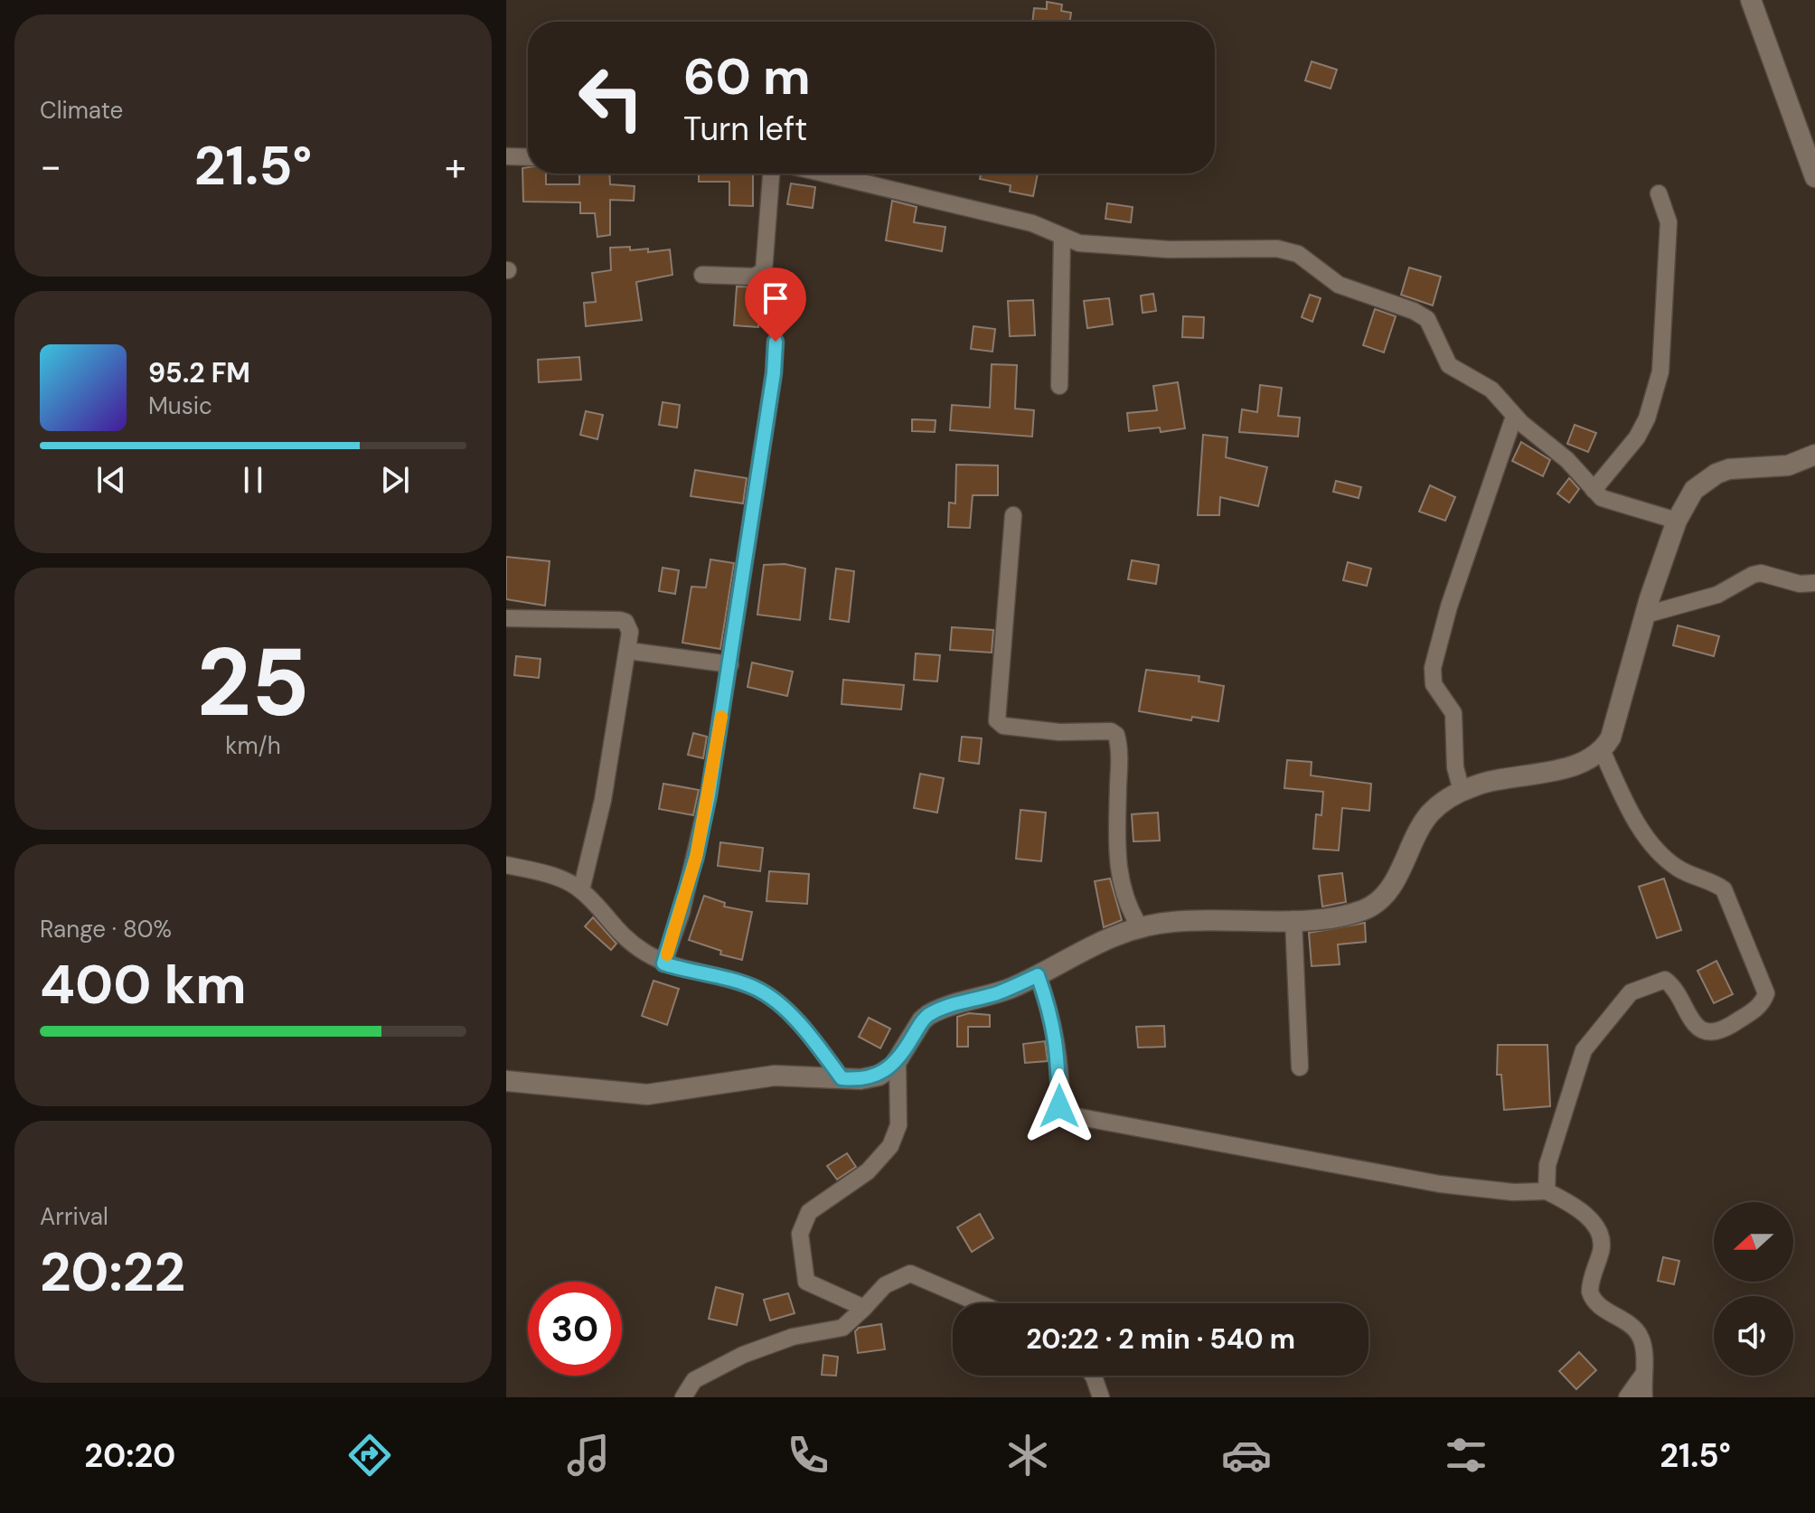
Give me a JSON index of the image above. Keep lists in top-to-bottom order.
{
  "north": "left",
  "page": {
    "tile": [
      "Climate",
      ["25", "km/h"],
      ["Range · 80%", "400 km"],
      ["Arrival", "20:22"]
    ],
    "turn": ["60 m", "Turn left"],
    "heat": ["−", "21.5°", "+"],
    "song": ["95.2 FM", "Music"],
    "limit": "30",
    "trip": "20:22 · 2 min · 540 m",
    "tabs": ["20:20", "21.5°"]
  }
}
